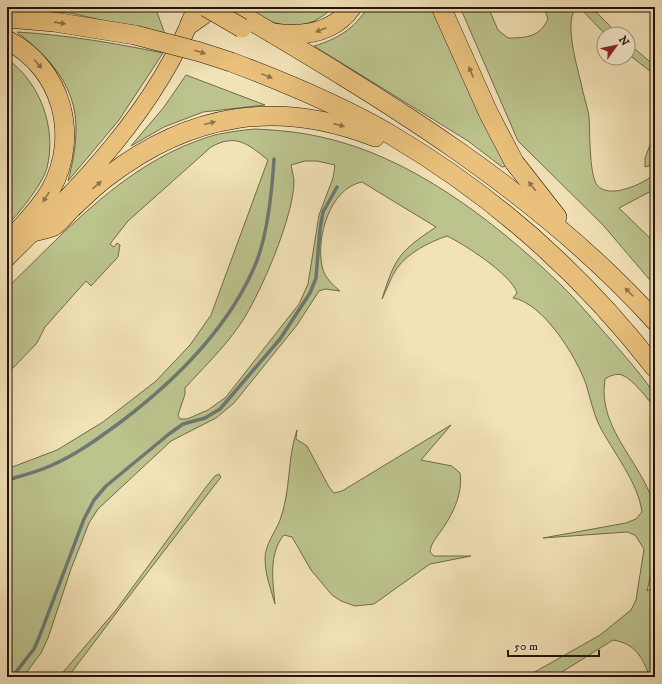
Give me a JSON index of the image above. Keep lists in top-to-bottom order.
{
  "scale_bar": "50 m",
  "north": "top right"
}
